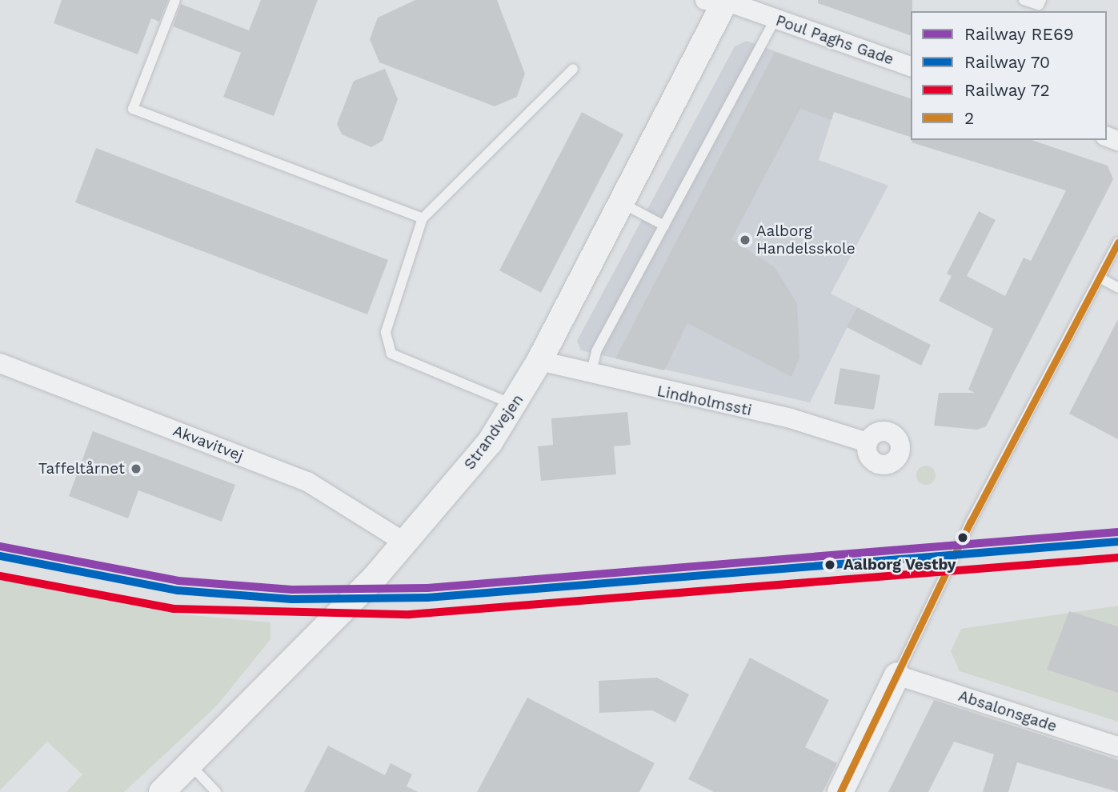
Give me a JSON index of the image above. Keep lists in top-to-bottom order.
{
  "streets": {
    "street": [
      "Poul Paghs Gade",
      "Lindholmssti",
      "Strandvejen",
      "Akvavitvej",
      "Absalonsgade"
    ]
  },
  "crossings": [
    ["Poul Paghs Gade", "Strandvejen"],
    ["Lindholmssti", "Strandvejen"],
    ["Strandvejen", "Akvavitvej"]
  ],
  "places": ["Aalborg Handelsskole", "Taffeltårnet", "Aalborg Vestby"],
  "lines": [
    "transit line 2",
    "rail line RE69",
    "rail line 70",
    "rail line 72"
  ],
  "legend": [
    "Railway RE69",
    "Railway 70",
    "Railway 72",
    "2"
  ]
}
